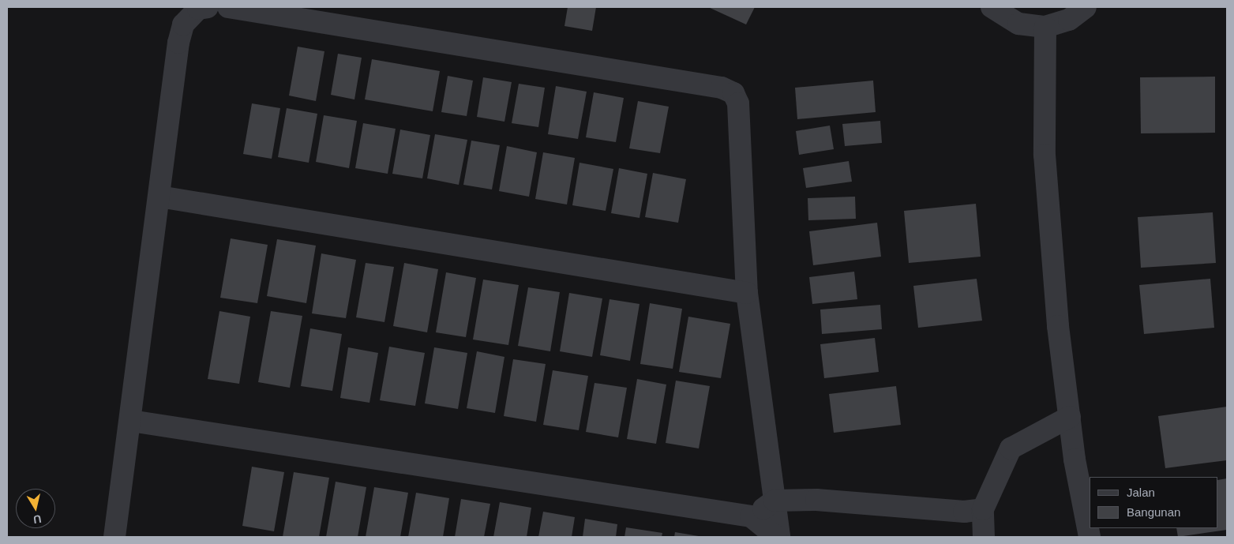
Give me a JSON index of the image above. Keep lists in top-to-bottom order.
{
  "legend": ["Jalan", "Bangunan"],
  "north": "bottom"
}
